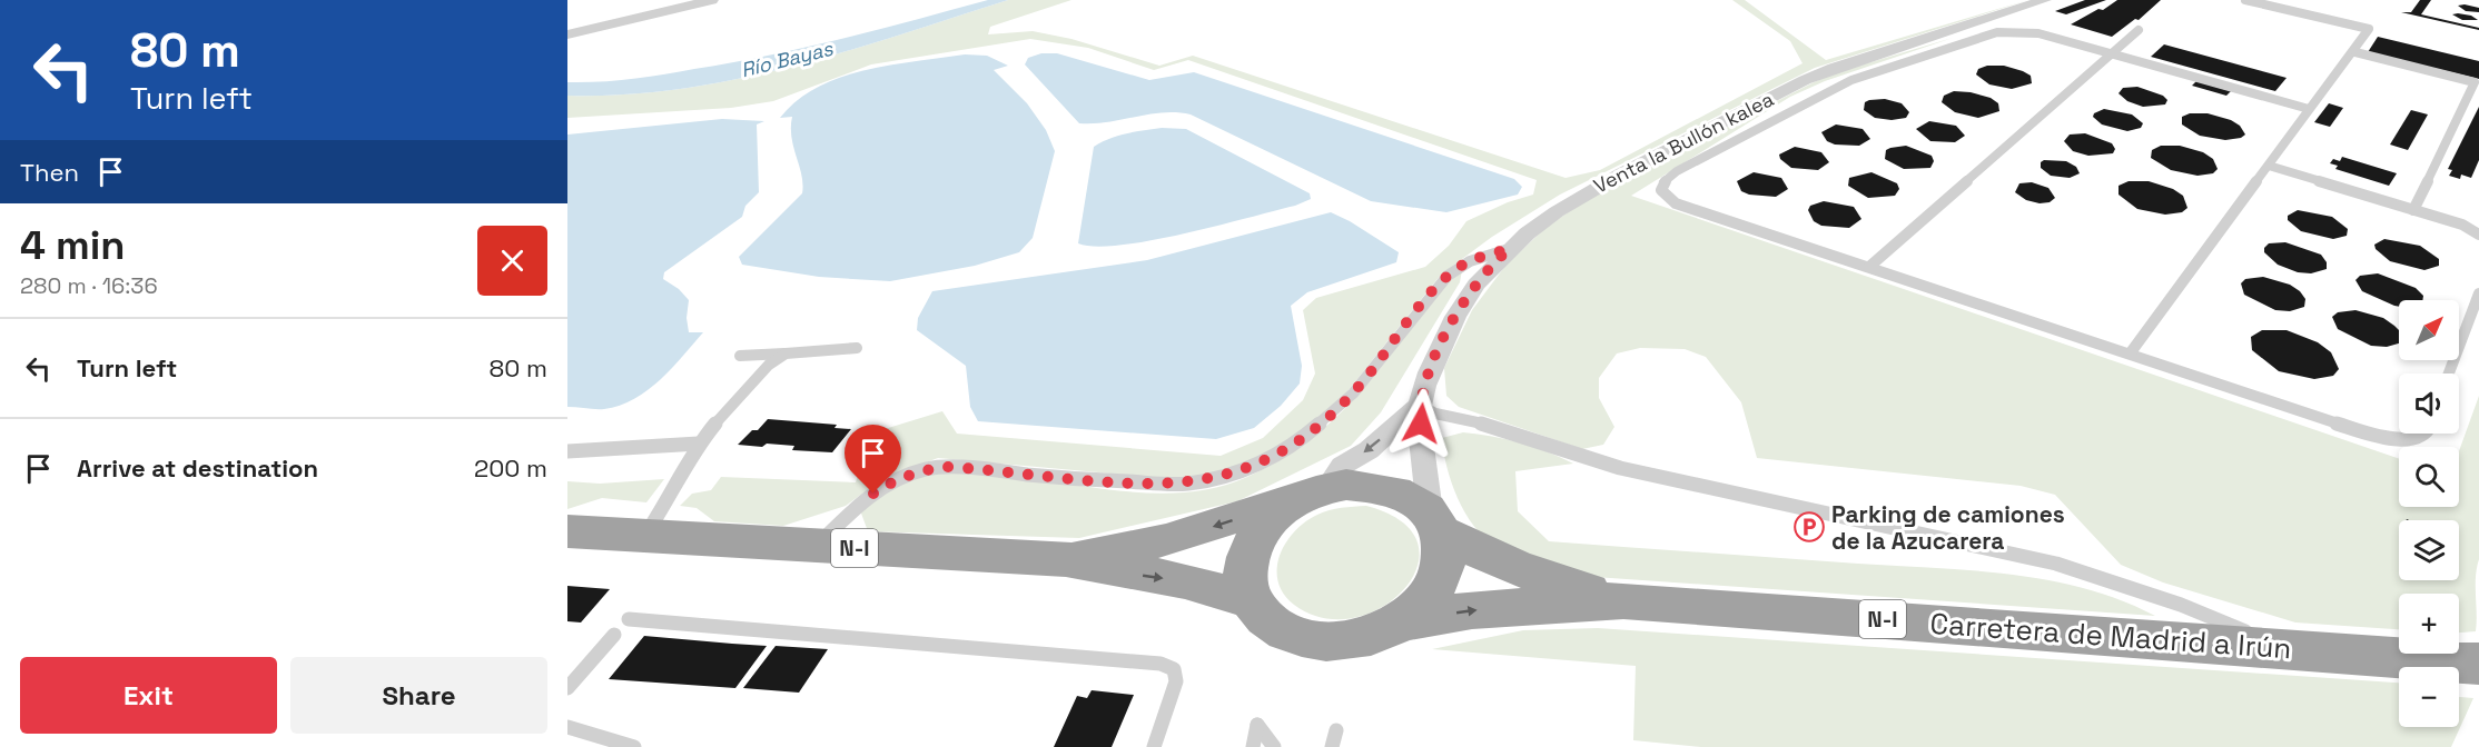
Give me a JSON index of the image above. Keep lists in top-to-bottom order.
{
  "streets": {
    "highway": ["N-I", "Carretera de Madrid a Irún"],
    "street": ["Venta la Bullón kalea"]
  },
  "crossings": [
    ["N-I", "Carretera de Madrid a Irún"]
  ],
  "water": ["Río Bayas"],
  "places": {
    "parking": ["Parking de camiones de la Azucarera"]
  },
  "north": "top right",
  "page": {
    "turn": ["80 m", "Turn left"],
    "then": "Then",
    "heading": ["4 min", "280 m · 16:36"],
    "map_buttons": ["+", "−"],
    "list": [
      {
        "name": "Turn left",
        "value": "80 m"
      },
      {
        "name": "Arrive at destination",
        "value": "200 m"
      }
    ],
    "buttons": ["Exit", "Share"]
  }
}
